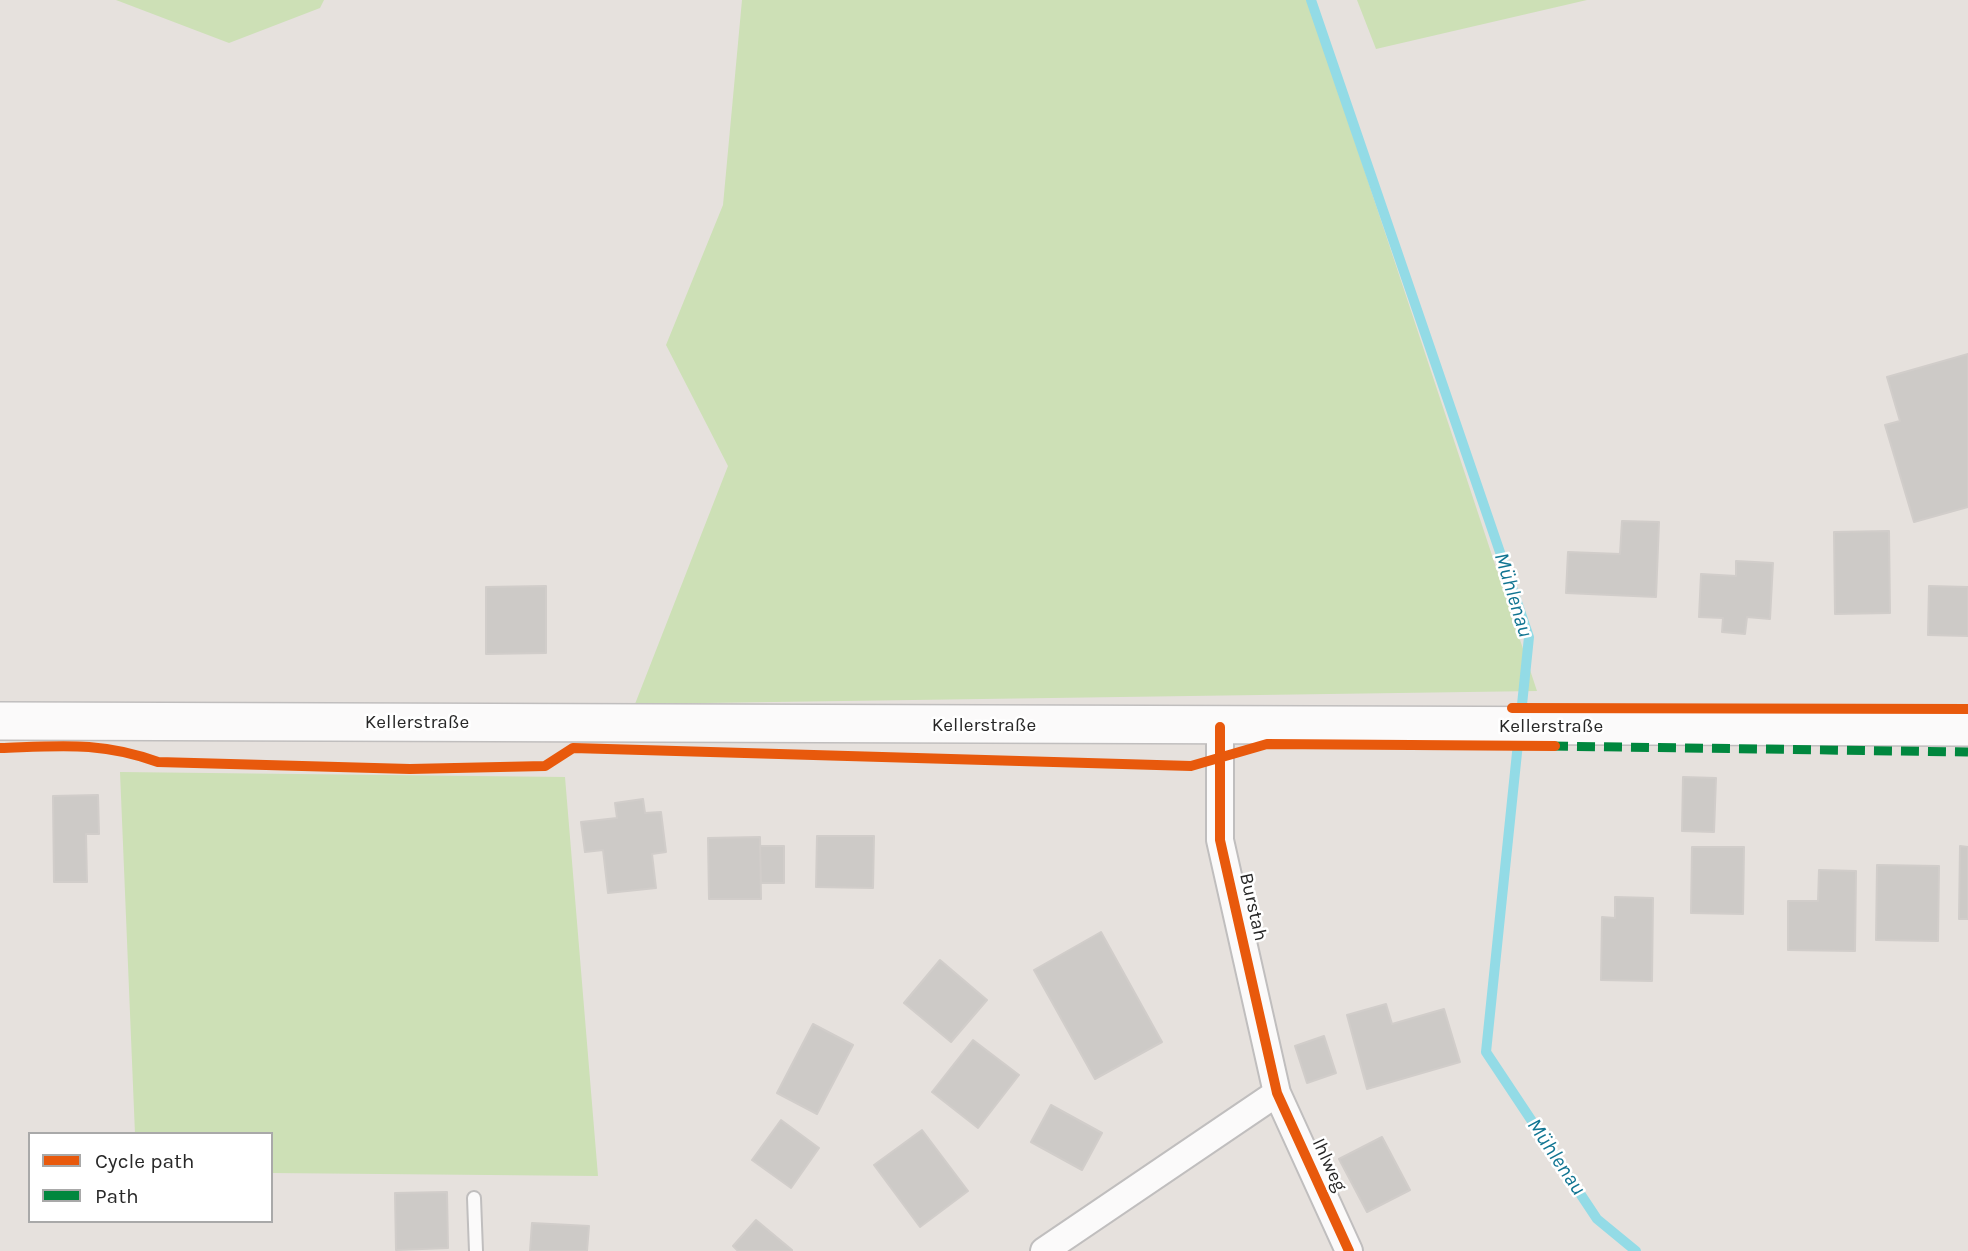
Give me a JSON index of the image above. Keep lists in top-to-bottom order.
{
  "streets": {
    "main road": ["Kellerstraße"],
    "street": ["Burstah", "Ihlweg"]
  },
  "crossings": [
    ["Kellerstraße", "Burstah"],
    ["Burstah", "Ihlweg"]
  ],
  "water": ["Mühlenau"],
  "legend": ["Cycle path", "Path"]
}
